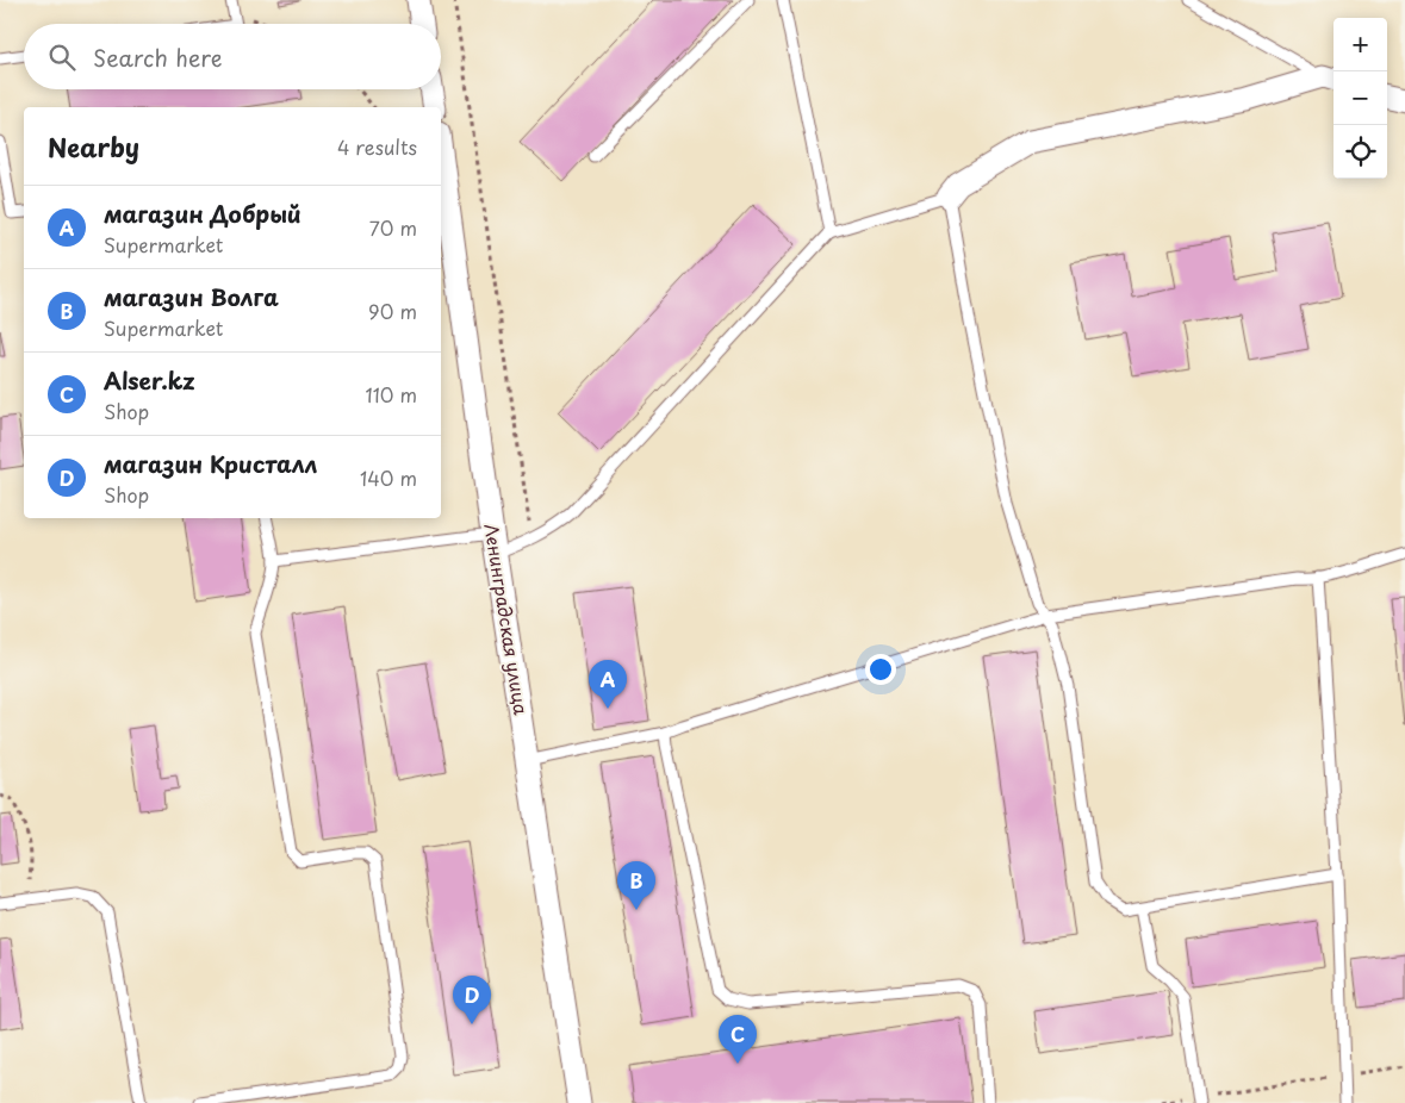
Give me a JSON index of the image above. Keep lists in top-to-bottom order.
{
  "streets": {
    "street": ["Ленинградская улица"]
  },
  "page": {
    "map_buttons": ["+", "−"],
    "search": "Search here",
    "heading": ["Nearby", "4 results"],
    "list": [
      {
        "mark": "A",
        "name": "магазин Добрый",
        "note": "Supermarket",
        "value": "70 m"
      },
      {
        "mark": "B",
        "name": "магазин Волга",
        "note": "Supermarket",
        "value": "90 m"
      },
      {
        "mark": "C",
        "name": "Alser.kz",
        "note": "Shop",
        "value": "110 m"
      },
      {
        "mark": "D",
        "name": "магазин Кристалл",
        "note": "Shop",
        "value": "140 m"
      }
    ],
    "pins": [
      "A",
      "B",
      "D",
      "C"
    ]
  }
}
